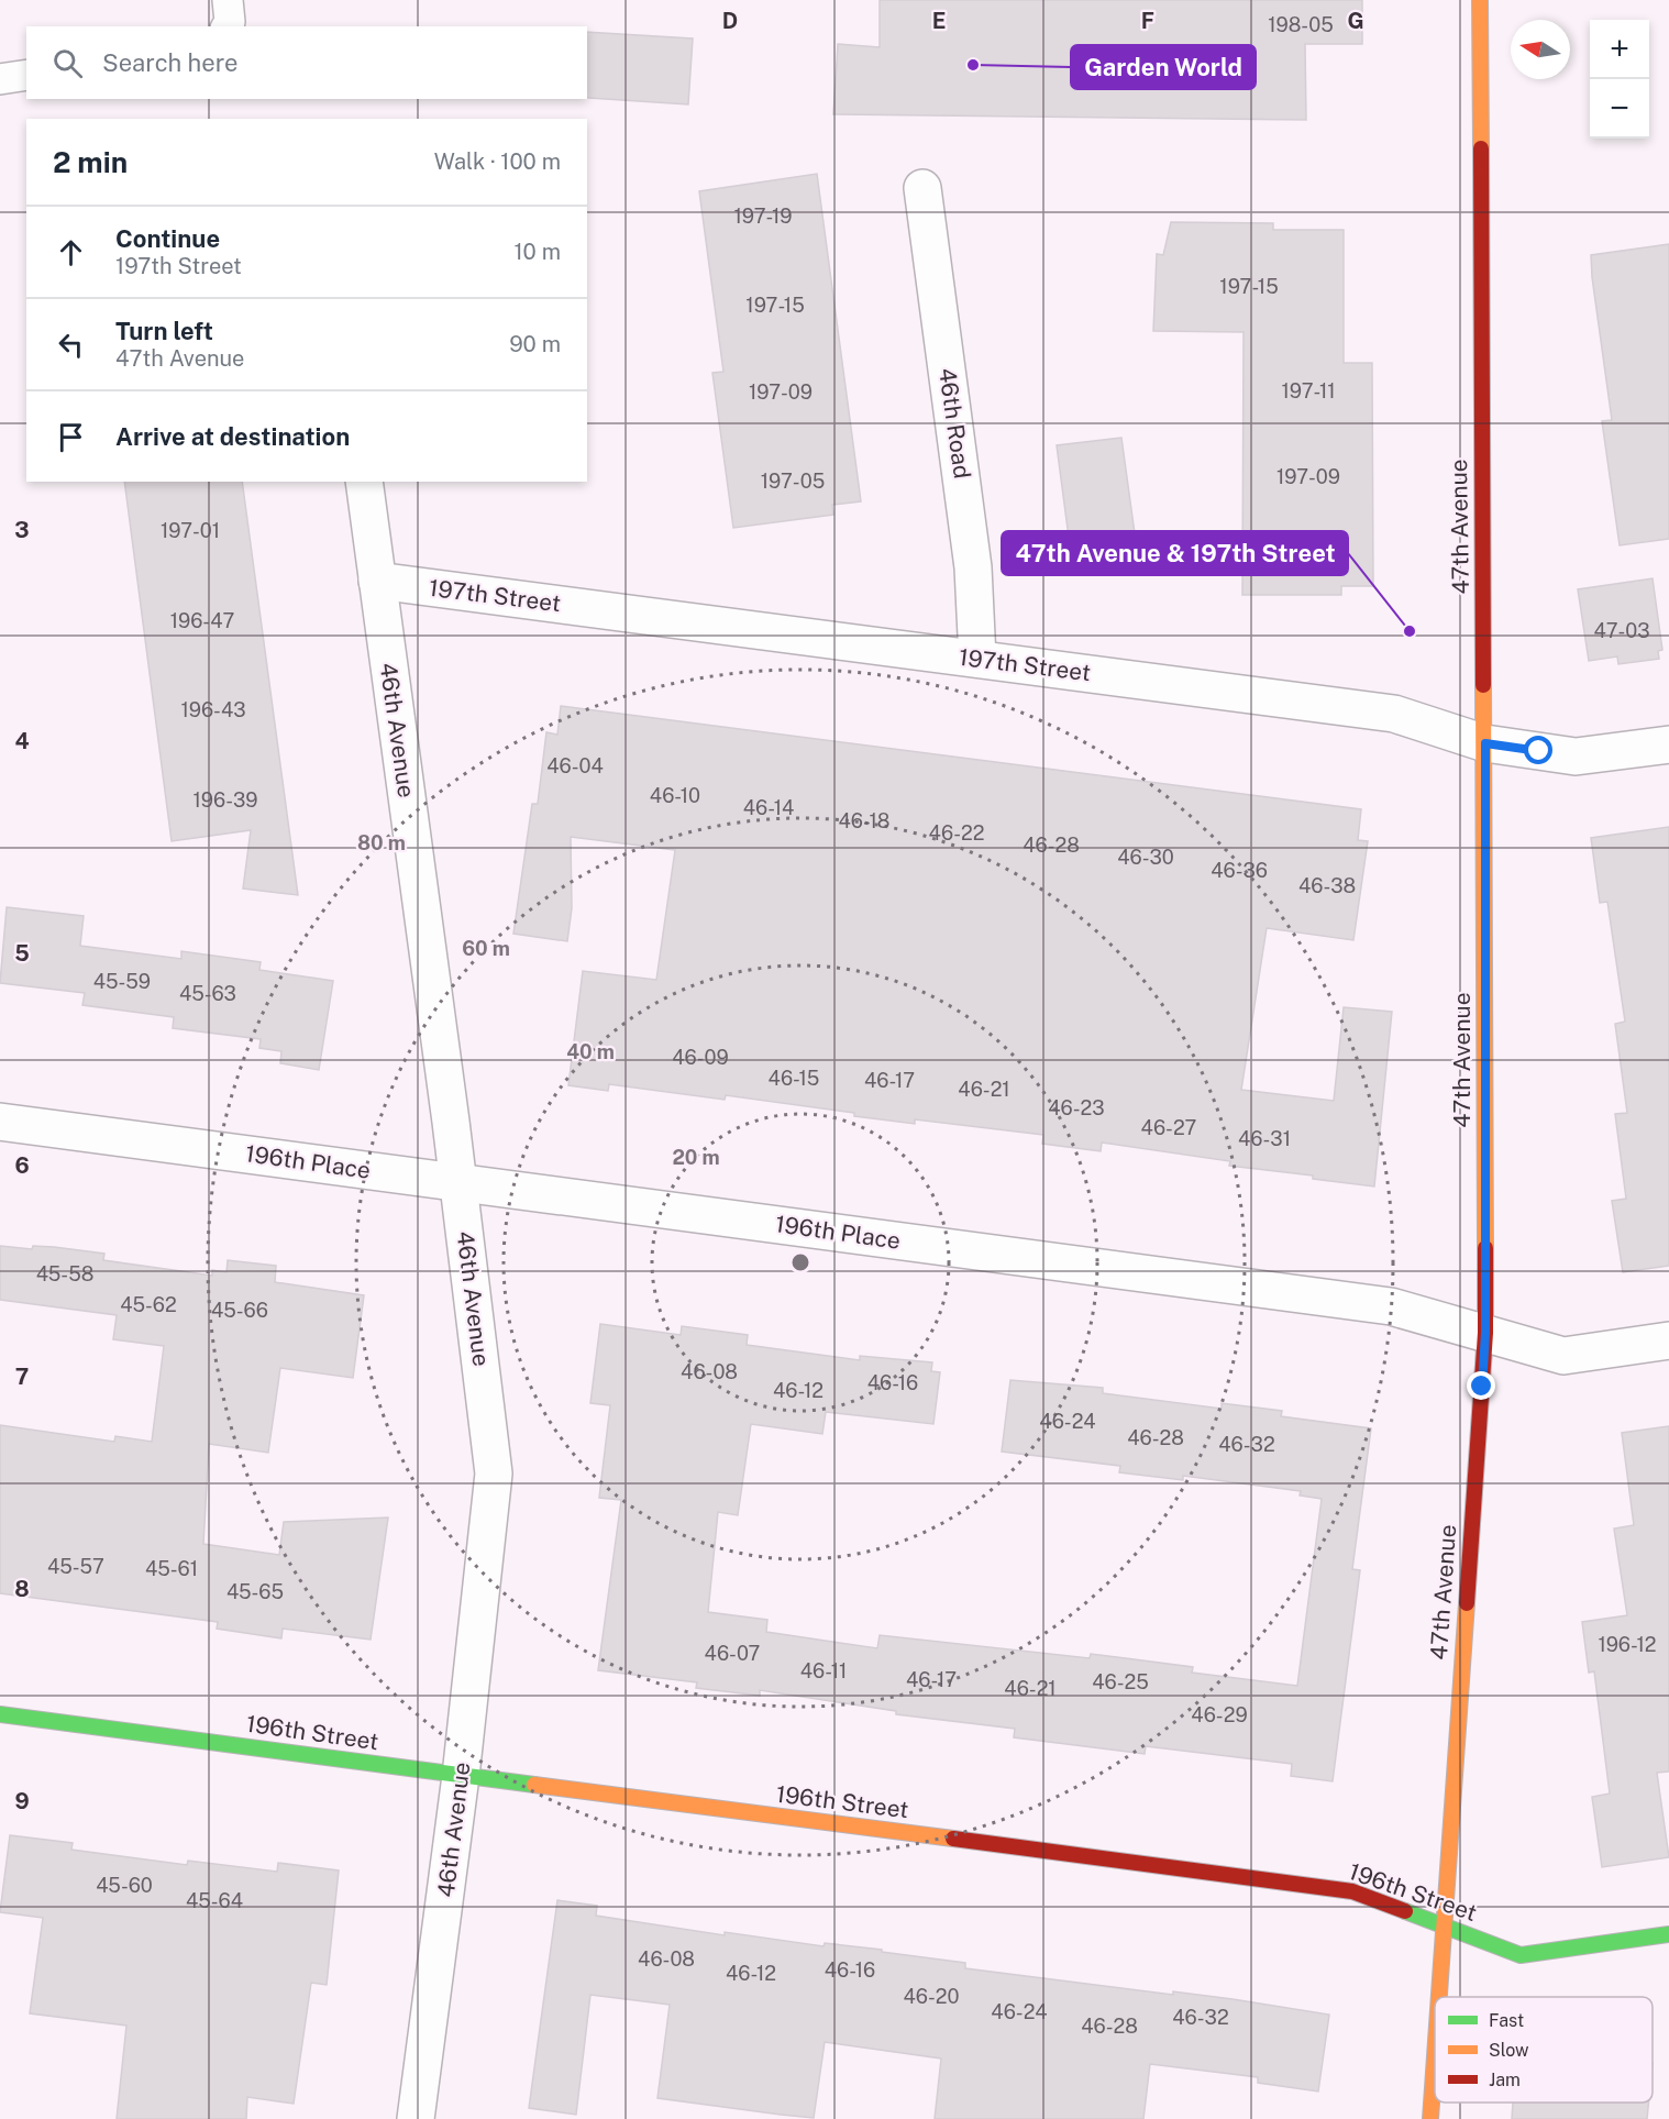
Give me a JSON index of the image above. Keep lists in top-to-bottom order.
{
  "streets": {
    "street": [
      "46th Road",
      "47th Avenue",
      "197th Street",
      "46th Avenue",
      "196th Place",
      "196th Street"
    ]
  },
  "crossings": [
    ["46th Road", "197th Street"],
    ["47th Avenue", "197th Street"],
    ["47th Avenue", "196th Place"],
    ["47th Avenue", "196th Street"],
    ["197th Street", "46th Avenue"],
    ["46th Avenue", "196th Place"],
    ["46th Avenue", "196th Street"]
  ],
  "places": ["Garden World", "47th Avenue & 197th Street"],
  "house_numbers": [
    "198-05",
    "197-19",
    "197-15",
    "197-15",
    "197-11",
    "197-09",
    "197-09",
    "197-05",
    "197-01",
    "196-47",
    "47-03",
    "196-43",
    "46-04",
    "46-10",
    "196-39",
    "46-14",
    "46-18",
    "46-22",
    "46-28",
    "46-30",
    "46-36",
    "46-38",
    "45-59",
    "45-63",
    "46-09",
    "46-15",
    "46-17",
    "46-21",
    "46-23",
    "46-27",
    "46-31",
    "45-58",
    "45-62",
    "45-66",
    "46-08",
    "46-16",
    "46-12",
    "46-24",
    "46-28",
    "46-32",
    "45-57",
    "45-61",
    "45-65",
    "196-12",
    "46-07",
    "46-11",
    "46-17",
    "46-25",
    "46-21",
    "46-29",
    "45-60",
    "45-64",
    "46-08",
    "46-16",
    "46-12",
    "46-20",
    "46-24",
    "46-32",
    "46-28"
  ],
  "legend": ["Fast", "Slow", "Jam"],
  "north": "left",
  "page": {
    "map_buttons": ["+", "−"],
    "search": "Search here",
    "heading": ["2 min", "Walk · 100 m"],
    "list": [
      ["Continue", "197th Street", "10 m"],
      ["Turn left", "47th Avenue", "90 m"],
      "Arrive at destination"
    ]
  },
  "grid": {
    "columns": [
      "D",
      "E",
      "F",
      "G"
    ],
    "rows": [
      "3",
      "4",
      "5",
      "6",
      "7",
      "8",
      "9"
    ]
  },
  "rings": [
    "80 m",
    "60 m",
    "40 m",
    "20 m"
  ]
}
